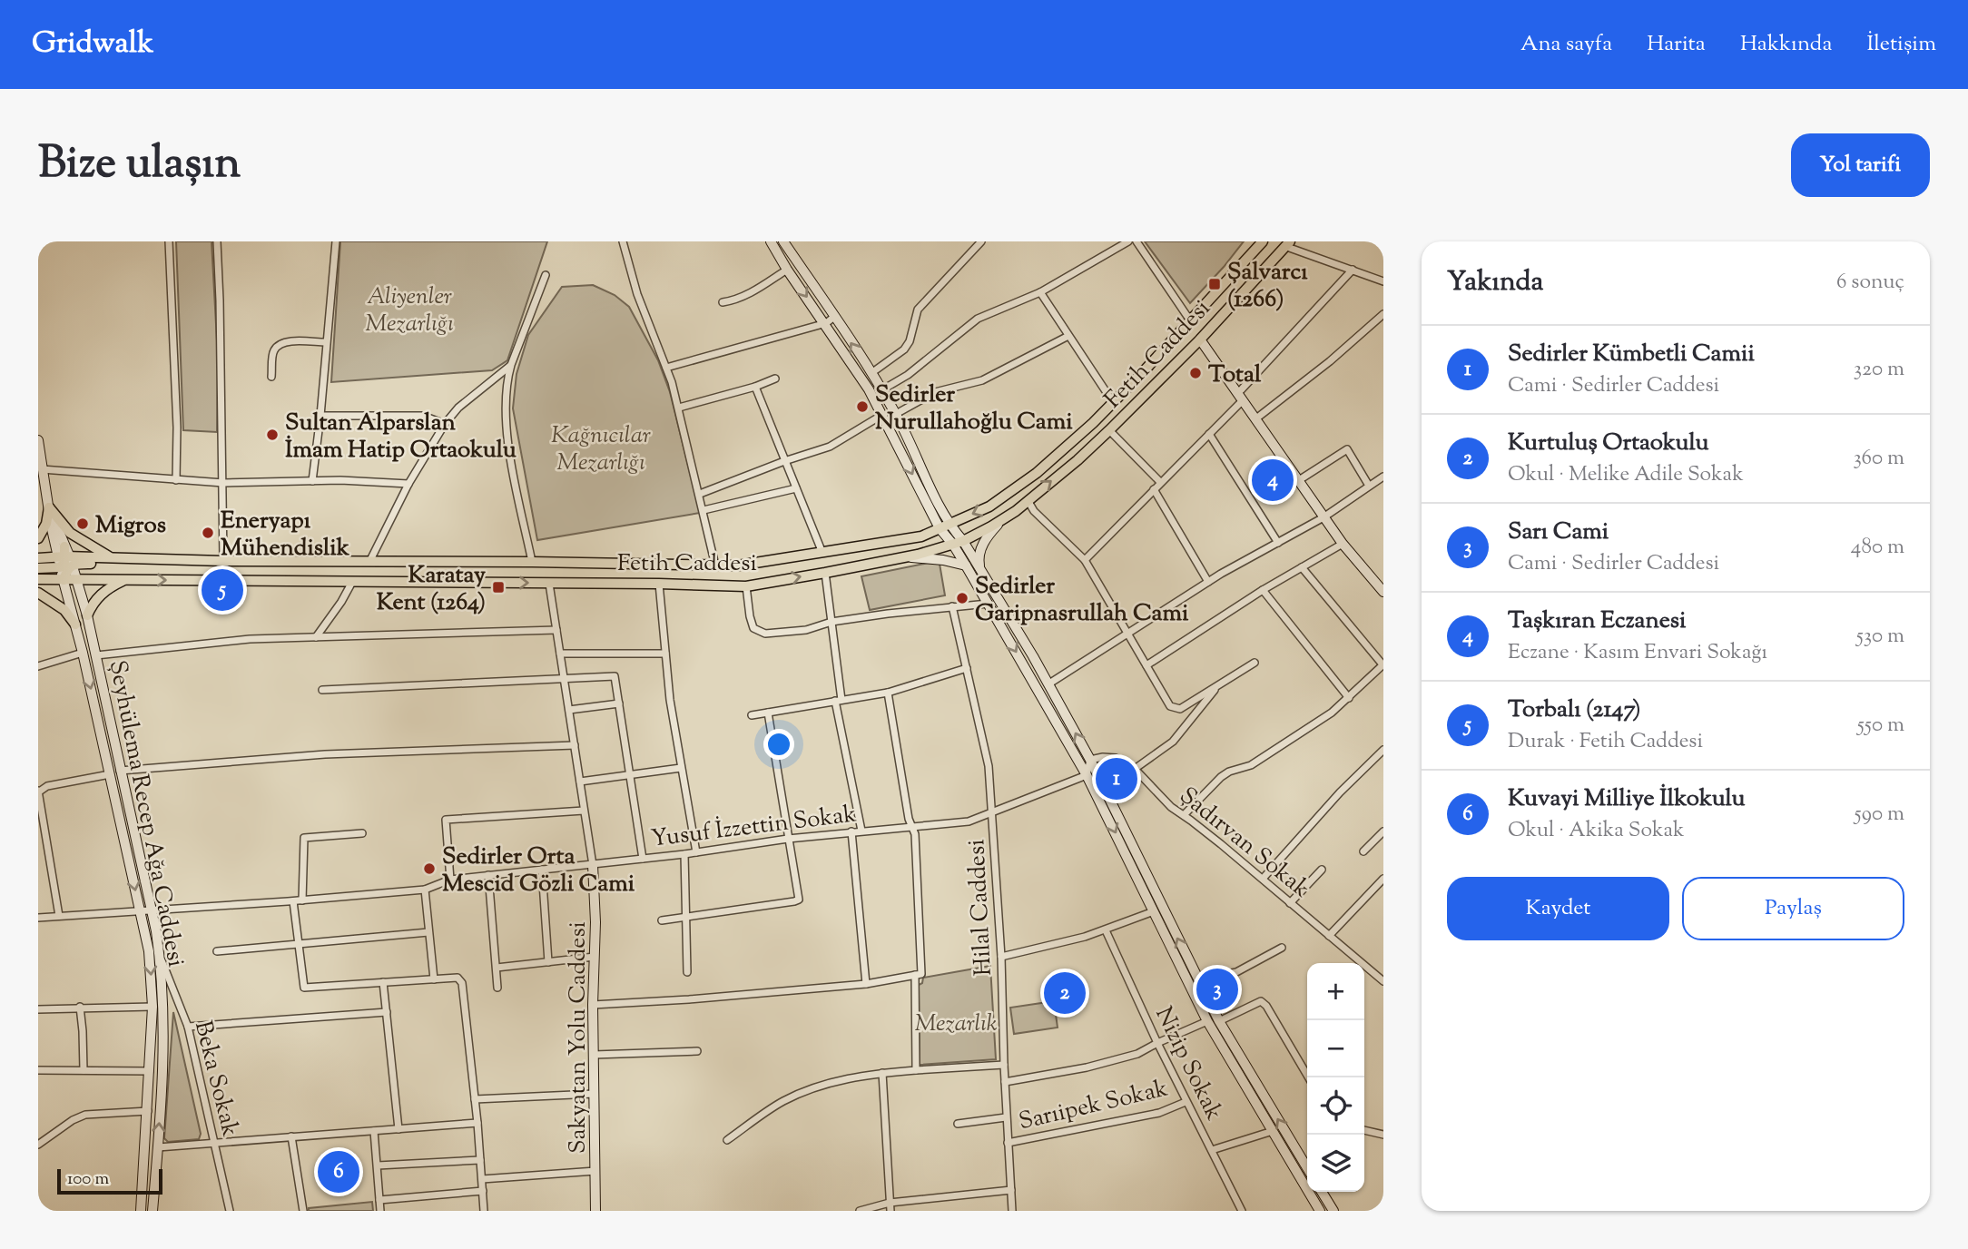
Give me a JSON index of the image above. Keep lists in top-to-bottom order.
{
  "streets": {
    "main road": ["Fetih Caddesi", "Şeyhülema Recep Ağa Caddesi", "Sakyatan Yolu Caddesi"],
    "street": [
      "Yusuf İzzettin Sokak",
      "Şadırvan Sokak",
      "Hilal Caddesi",
      "Nizip Sokak",
      "Beka Sokak",
      "Sarıipek Sokak"
    ]
  },
  "crossings": [
    ["Fetih Caddesi", "Şeyhülema Recep Ağa Caddesi"],
    ["Şeyhülema Recep Ağa Caddesi", "Yusuf İzzettin Sokak"],
    ["Şeyhülema Recep Ağa Caddesi", "Beka Sokak"],
    ["Yusuf İzzettin Sokak", "Hilal Caddesi"],
    ["Yusuf İzzettin Sokak", "Sakyatan Yolu Caddesi"],
    ["Hilal Caddesi", "Sarıipek Sokak"],
    ["Nizip Sokak", "Sarıipek Sokak"]
  ],
  "parks": ["Aliyenler Mezarlığı", "Kağnıcılar Mezarlığı", "Mezarlık"],
  "places": {
    "transit": ["Şalvarcı (1266)", "Karatay Kent (1264)"],
    "other": [
      "Total",
      "Sedirler Nurullahoğlu Cami",
      "Sultan Alparslan İmam Hatip Ortaokulu",
      "Migros",
      "Eneryapı Mühendislik",
      "Sedirler Garipnasrullah Cami",
      "Sedirler Orta Mescid Gözli Cami"
    ]
  },
  "scale_bar": "100 m",
  "page": {
    "header": "Gridwalk",
    "nav": [
      "Ana sayfa",
      "Harita",
      "Hakkında",
      "İletişim"
    ],
    "title": "Bize ulaşın",
    "buttons": [
      "Yol tarifi",
      ["Kaydet", "Paylaş"]
    ],
    "heading": ["Yakında", "6 sonuç"],
    "list": [
      {
        "mark": "1",
        "name": "Sedirler Kümbetli Camii",
        "note": "Cami · Sedirler Caddesi",
        "value": "320 m"
      },
      {
        "mark": "2",
        "name": "Kurtuluş Ortaokulu",
        "note": "Okul · Melike Adile Sokak",
        "value": "360 m"
      },
      {
        "mark": "3",
        "name": "Sarı Cami",
        "note": "Cami · Sedirler Caddesi",
        "value": "480 m"
      },
      {
        "mark": "4",
        "name": "Taşkıran Eczanesi",
        "note": "Eczane · Kasım Envari Sokağı",
        "value": "530 m"
      },
      {
        "mark": "5",
        "name": "Torbalı (2147)",
        "note": "Durak · Fetih Caddesi",
        "value": "550 m"
      },
      {
        "mark": "6",
        "name": "Kuvayi Milliye İlkokulu",
        "note": "Okul · Akika Sokak",
        "value": "590 m"
      }
    ],
    "pins": [
      "4",
      "5",
      "1",
      "3",
      "2",
      "6"
    ],
    "map_buttons": ["+", "−"],
    "scale": "100 m"
  }
}
